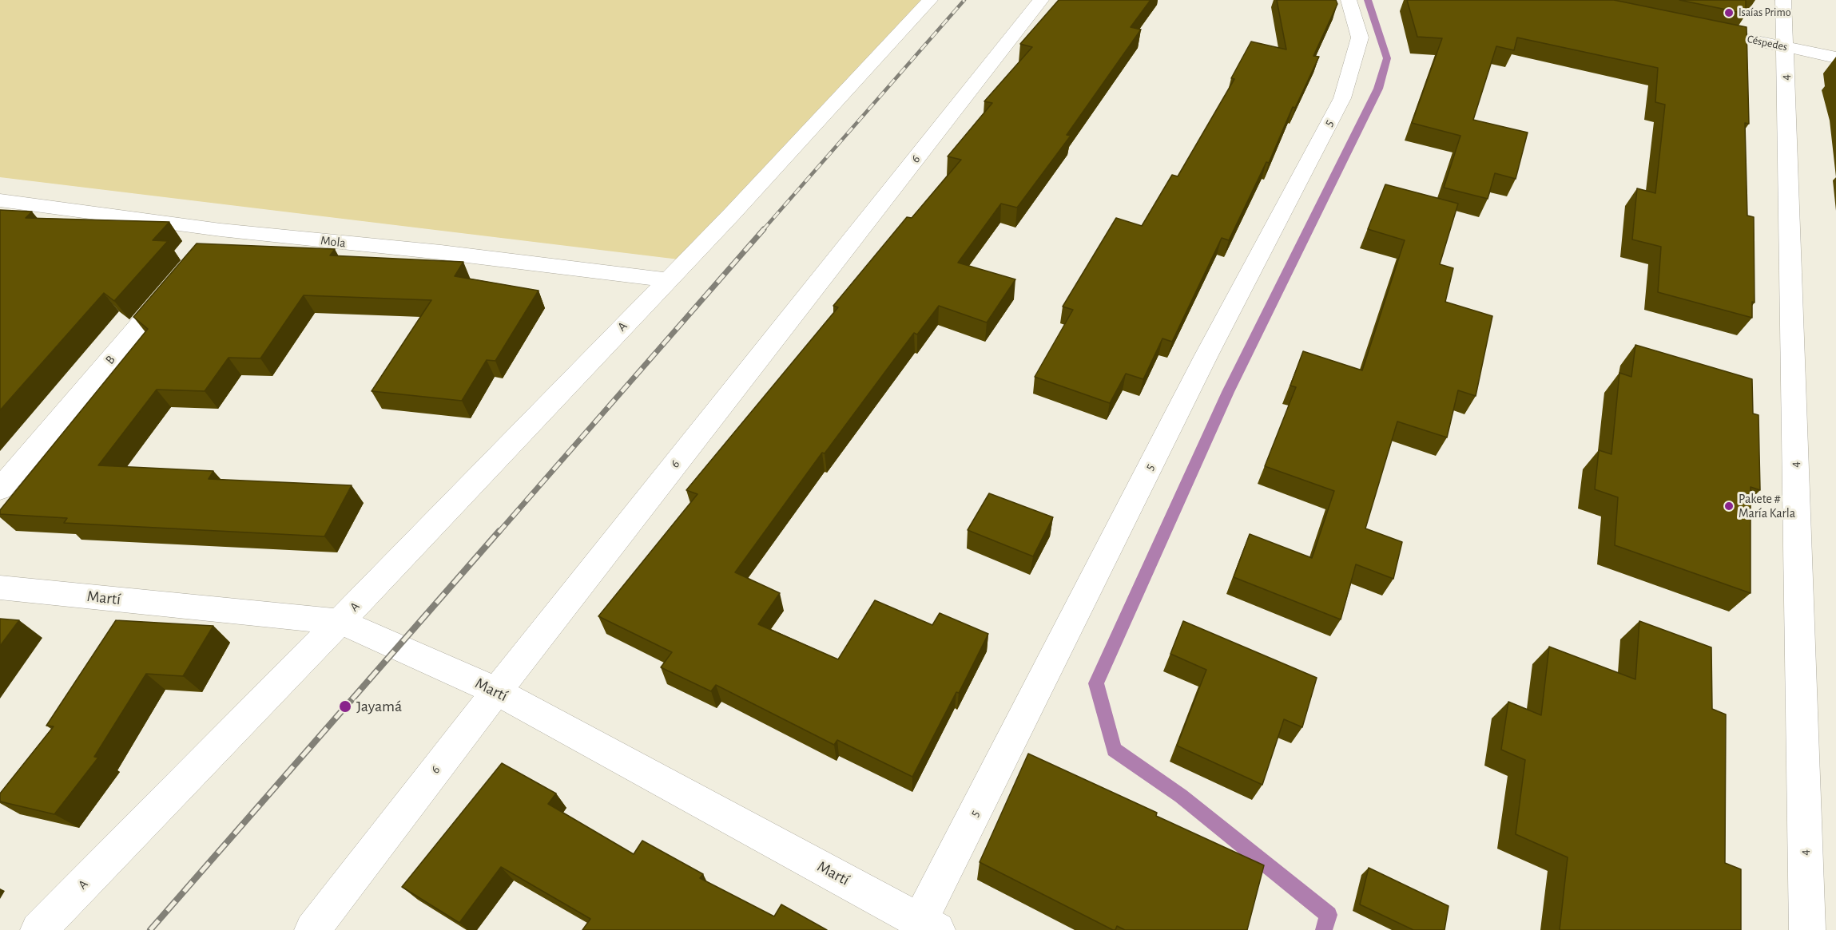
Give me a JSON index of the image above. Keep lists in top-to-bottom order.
{
  "streets": {
    "street": [
      "Céspedes",
      "4",
      "5",
      "6",
      "Mola",
      "A",
      "B",
      "Martí"
    ]
  },
  "crossings": [
    ["Céspedes", "4"],
    ["5", "Martí"],
    ["6", "Martí"],
    ["Mola", "A"],
    ["A", "Martí"]
  ],
  "places": ["Isaías Primo", "Pakete # María Karla", "Jayamá"]
}
